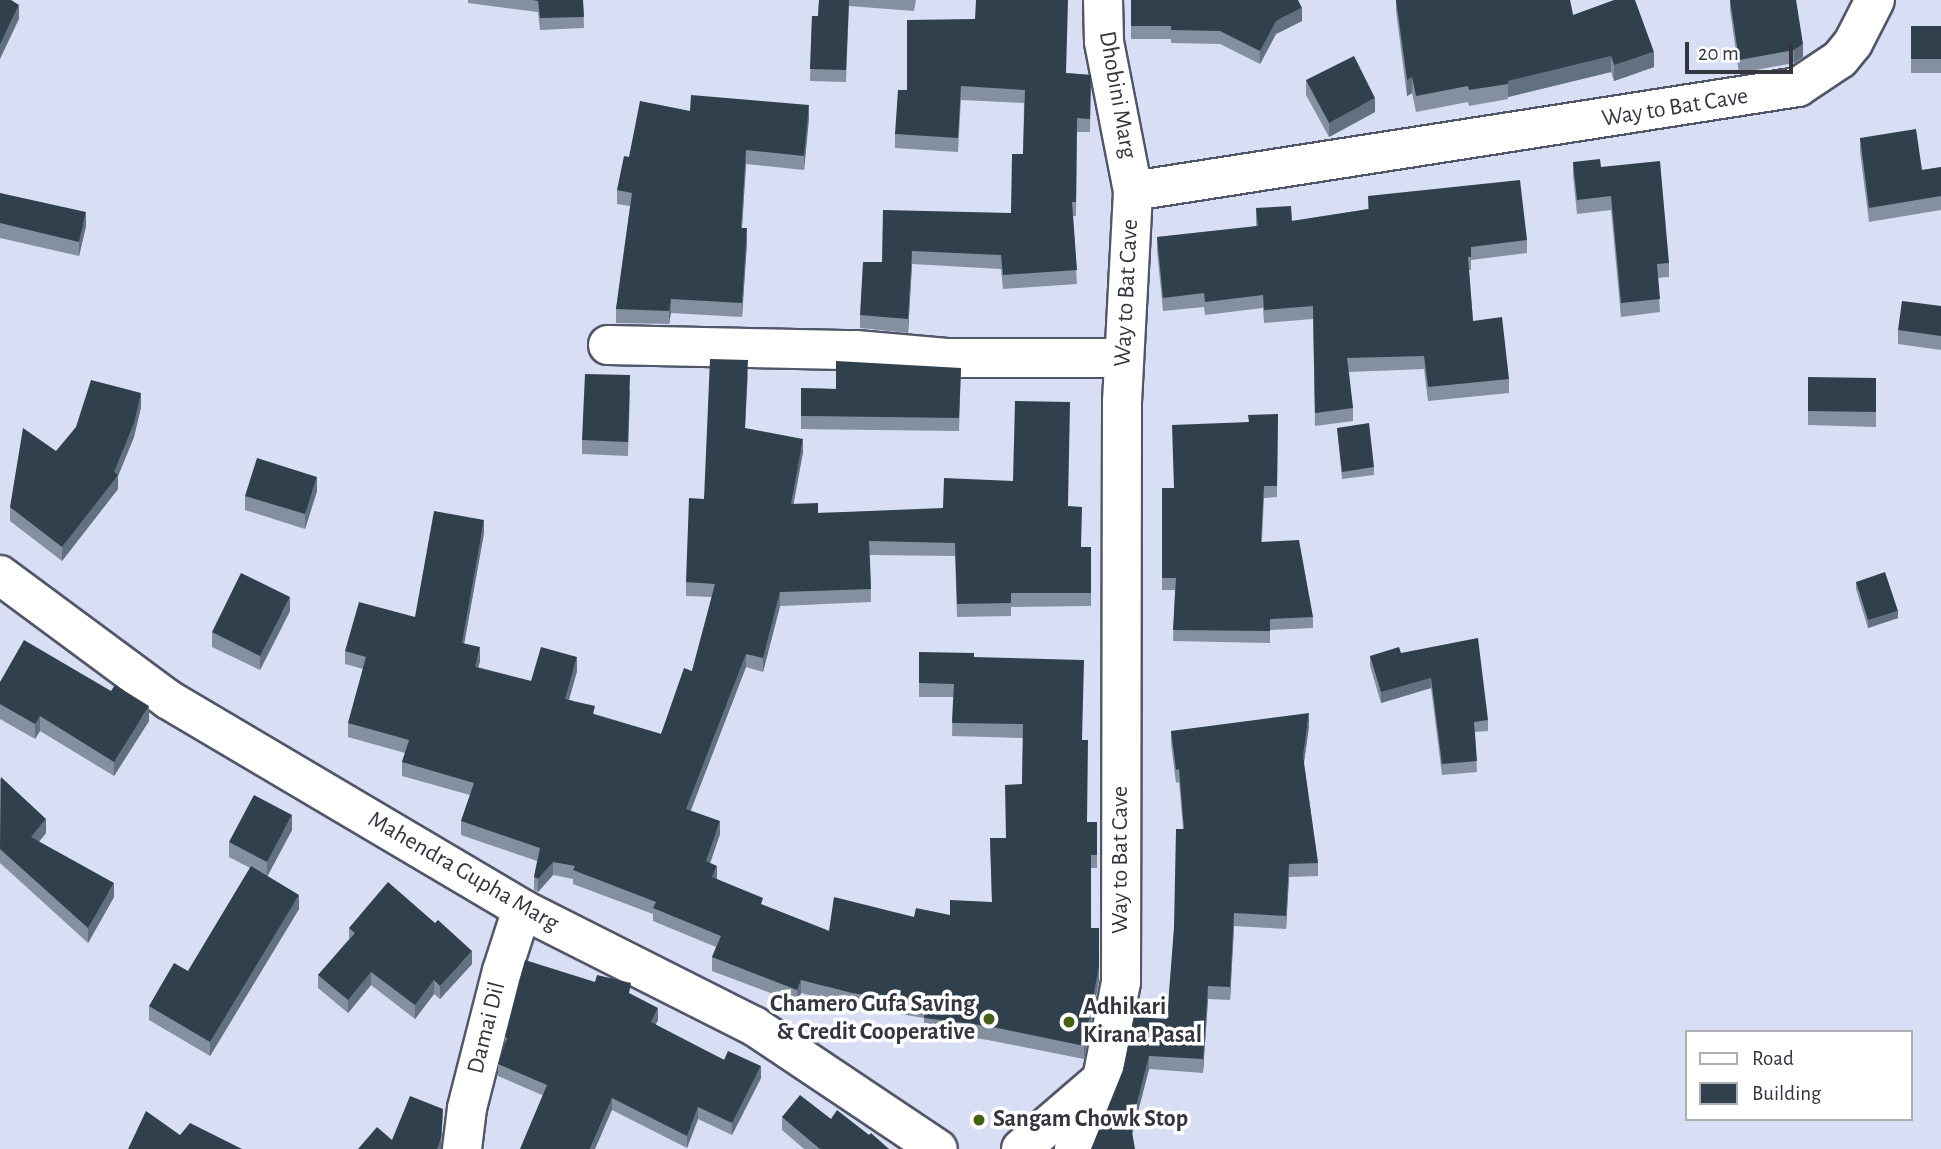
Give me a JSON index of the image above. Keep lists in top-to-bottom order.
{
  "streets": {
    "main road": [
      "Dhobini Marg",
      "Way to Bat Cave",
      "Mahendra Gupha Marg",
      "Damai Dil"
    ]
  },
  "crossings": [
    ["Dhobini Marg", "Way to Bat Cave"],
    ["Mahendra Gupha Marg", "Damai Dil"]
  ],
  "places": ["Chamero Gufa Saving & Credit Cooperative", "Adhikari Kirana Pasal", "Sangam Chowk Stop"],
  "legend": ["Road", "Building"],
  "scale_bar": "20 m"
}
